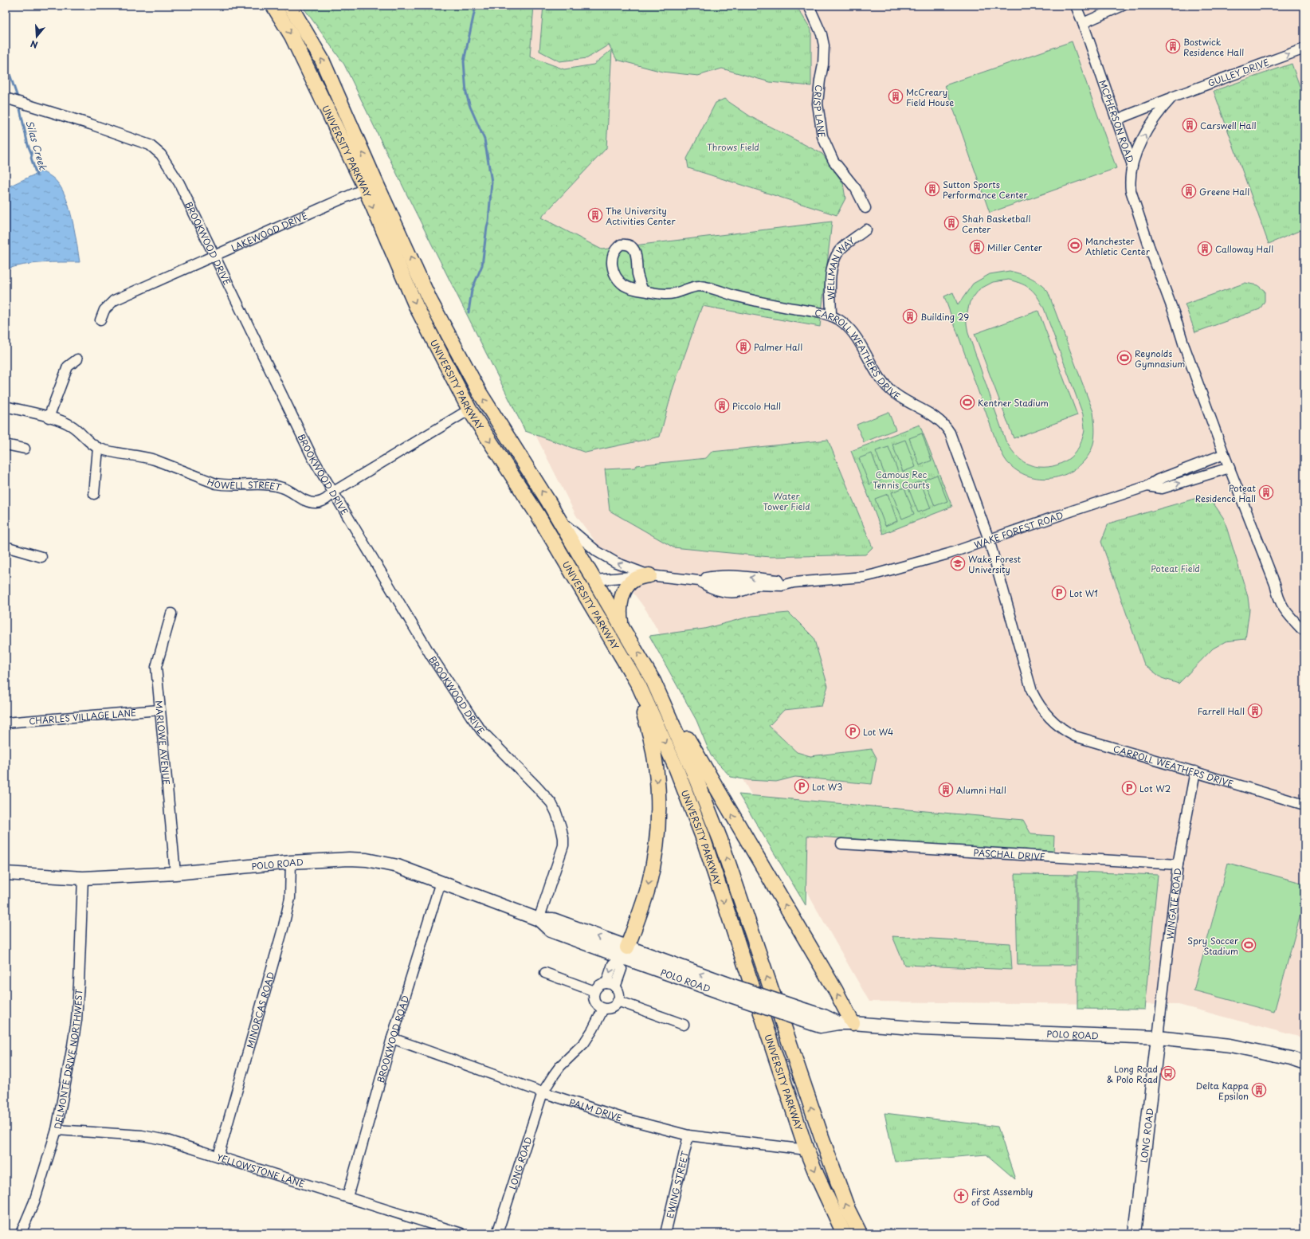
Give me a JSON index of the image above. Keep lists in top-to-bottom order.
{
  "streets": {
    "main road": ["UNIVERSITY PARKWAY", "POLO ROAD", "LONG ROAD"],
    "street": [
      "GULLEY DRIVE",
      "CRISP LANE",
      "MCPHERSON ROAD",
      "LAKEWOOD DRIVE",
      "BROOKWOOD DRIVE",
      "WELLMAN WAY",
      "CARROLL WEATHERS DRIVE",
      "HOWELL STREET",
      "WAKE FOREST ROAD",
      "CHARLES VILLAGE LANE",
      "MARLOWE AVENUE",
      "PASCHAL DRIVE",
      "WINGATE ROAD",
      "MINORCAS ROAD",
      "BROOKWOOD ROAD",
      "DELMONTE DRIVE NORTHWEST",
      "PALM DRIVE",
      "YELLOWSTONE LANE",
      "EWING STREET"
    ]
  },
  "crossings": [
    ["GULLEY DRIVE", "MCPHERSON ROAD"],
    ["MCPHERSON ROAD", "WAKE FOREST ROAD"],
    ["UNIVERSITY PARKWAY", "LAKEWOOD DRIVE"],
    ["UNIVERSITY PARKWAY", "HOWELL STREET"],
    ["UNIVERSITY PARKWAY", "WAKE FOREST ROAD"],
    ["UNIVERSITY PARKWAY", "PALM DRIVE"],
    ["LAKEWOOD DRIVE", "BROOKWOOD DRIVE"],
    ["BROOKWOOD DRIVE", "HOWELL STREET"],
    ["BROOKWOOD DRIVE", "POLO ROAD"],
    ["WELLMAN WAY", "CARROLL WEATHERS DRIVE"],
    ["CARROLL WEATHERS DRIVE", "WAKE FOREST ROAD"],
    ["CARROLL WEATHERS DRIVE", "WINGATE ROAD"],
    ["CHARLES VILLAGE LANE", "MARLOWE AVENUE"],
    ["MARLOWE AVENUE", "POLO ROAD"],
    ["PASCHAL DRIVE", "WINGATE ROAD"],
    ["POLO ROAD", "WINGATE ROAD"],
    ["POLO ROAD", "MINORCAS ROAD"],
    ["POLO ROAD", "BROOKWOOD ROAD"],
    ["POLO ROAD", "DELMONTE DRIVE NORTHWEST"],
    ["POLO ROAD", "LONG ROAD"],
    ["WINGATE ROAD", "LONG ROAD"],
    ["MINORCAS ROAD", "YELLOWSTONE LANE"],
    ["BROOKWOOD ROAD", "PALM DRIVE"],
    ["BROOKWOOD ROAD", "YELLOWSTONE LANE"],
    ["DELMONTE DRIVE NORTHWEST", "YELLOWSTONE LANE"],
    ["PALM DRIVE", "LONG ROAD"],
    ["PALM DRIVE", "EWING STREET"]
  ],
  "one_way": ["GULLEY DRIVE"],
  "water": ["Silas Creek"],
  "parks": [
    "Throws Field",
    "Camous Rec Tennis Courts",
    "Water Tower Field",
    "Poteat Field"
  ],
  "places": {
    "building": [
      "Bostwick Residence Hall",
      "McCreary Field House",
      "Carswell Hall",
      "Sutton Sports Performance Center",
      "Greene Hall",
      "The University Activities Center",
      "Shah Basketball Center",
      "Miller Center",
      "Calloway Hall",
      "Building 29",
      "Palmer Hall",
      "Piccolo Hall",
      "Poteat Residence Hall",
      "Farrell Hall",
      "Alumni Hall",
      "Delta Kappa Epsilon"
    ],
    "sports": [
      "Manchester Athletic Center",
      "Reynolds Gymnasium",
      "Kentner Stadium",
      "Spry Soccer Stadium"
    ],
    "school or university": ["Wake Forest University"],
    "parking": [
      "Lot W1",
      "Lot W4",
      "Lot W3",
      "Lot W2"
    ],
    "bus stop": ["Long Road & Polo Road"],
    "church": ["First Assembly of God"]
  },
  "north": "bottom"
}
